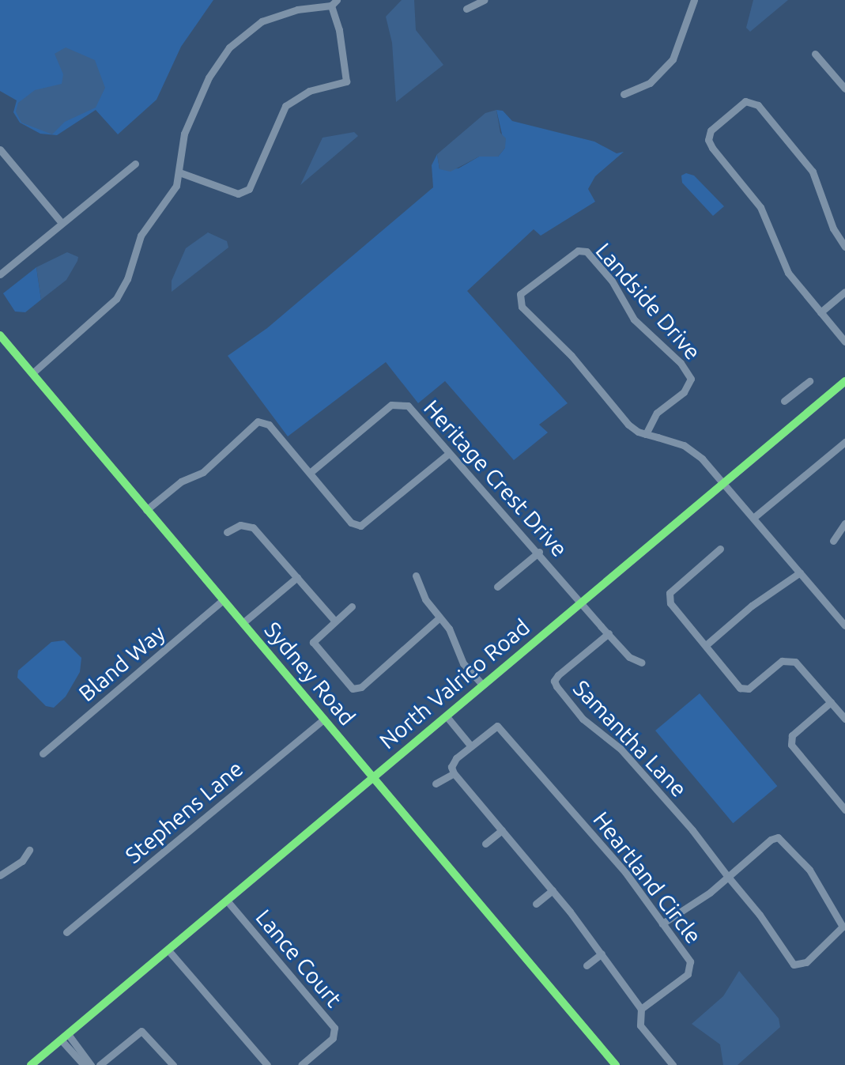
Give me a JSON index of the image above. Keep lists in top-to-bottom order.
{
  "streets": {
    "street": [
      "Landside Drive",
      "Heritage Crest Drive",
      "Bland Way",
      "Sydney Road",
      "North Valrico Road",
      "Samantha Lane",
      "Stephens Lane",
      "Heartland Circle",
      "Lance Court"
    ]
  },
  "crossings": [
    ["Landside Drive", "North Valrico Road"],
    ["Heritage Crest Drive", "North Valrico Road"],
    ["Heritage Crest Drive", "Samantha Lane"],
    ["Bland Way", "Sydney Road"],
    ["Sydney Road", "North Valrico Road"],
    ["Sydney Road", "Stephens Lane"],
    ["North Valrico Road", "Lance Court"],
    ["Samantha Lane", "Heartland Circle"]
  ]
}
